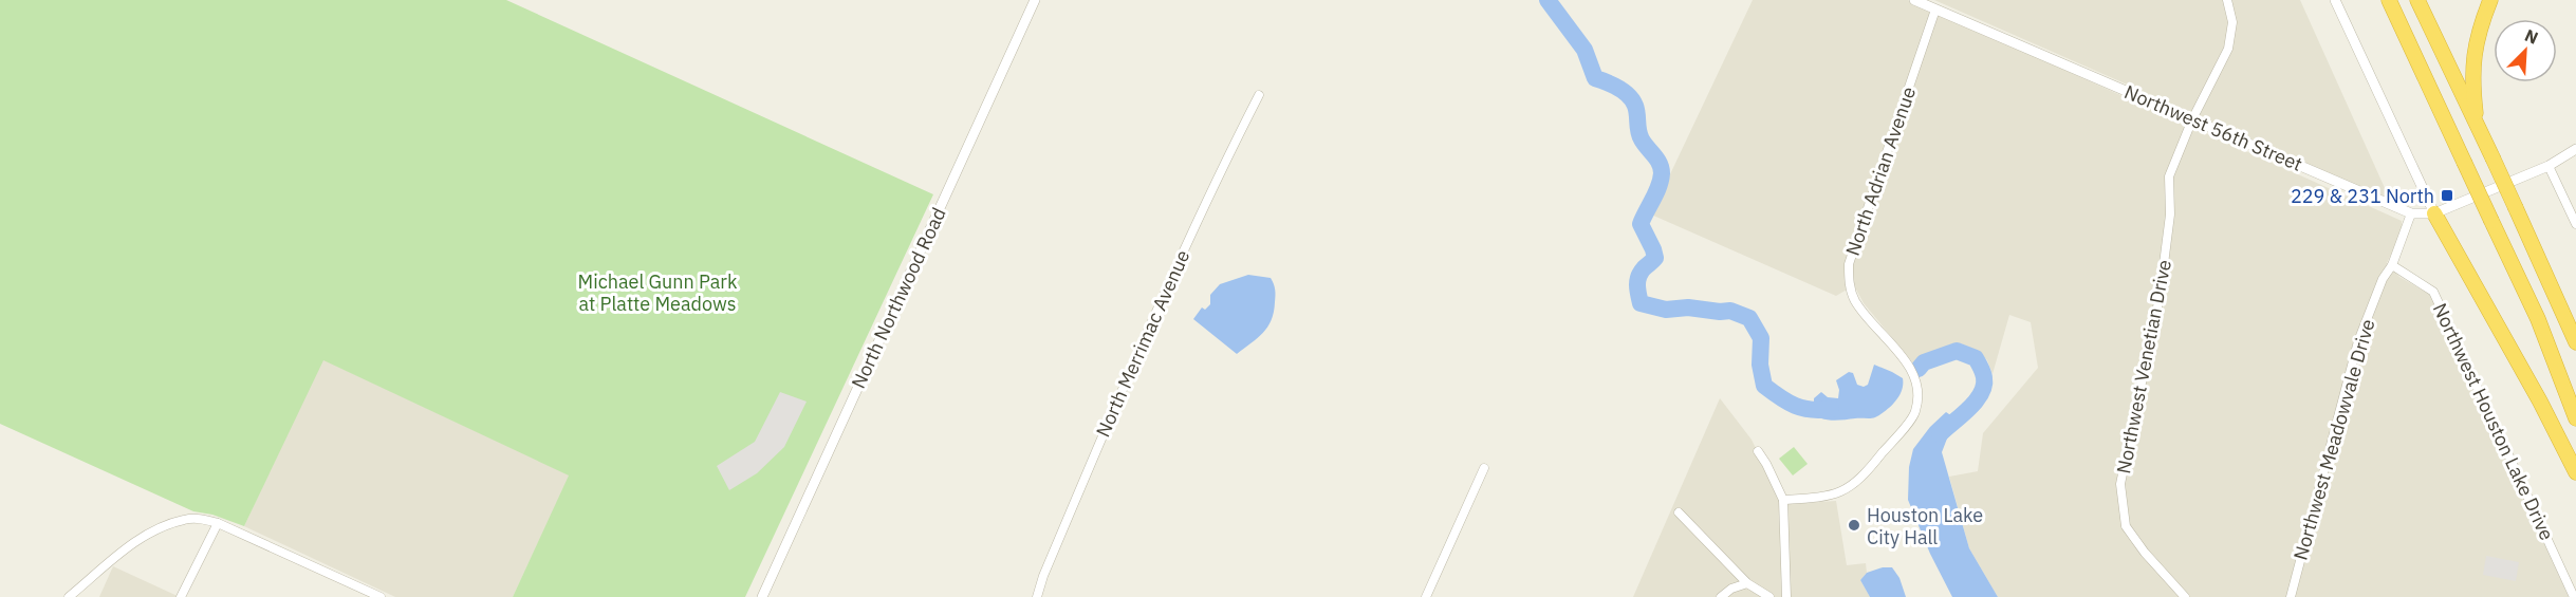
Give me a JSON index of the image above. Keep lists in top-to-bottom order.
{
  "streets": {
    "street": [
      "Northwest 56th Street",
      "North Adrian Avenue",
      "North Northwood Road",
      "North Merrimac Avenue",
      "Northwest Venetian Drive",
      "Northwest Houston Lake Drive",
      "Northwest Meadowvale Drive"
    ]
  },
  "crossings": [
    ["Northwest 56th Street", "North Adrian Avenue"],
    ["Northwest 56th Street", "Northwest Venetian Drive"],
    ["Northwest 56th Street", "Northwest Meadowvale Drive"],
    ["Northwest Houston Lake Drive", "Northwest Meadowvale Drive"]
  ],
  "parks": ["Michael Gunn Park at Platte Meadows"],
  "places": {
    "transit": ["229 & 231 North"],
    "other": ["Houston Lake City Hall"]
  },
  "north": "top right"
}
